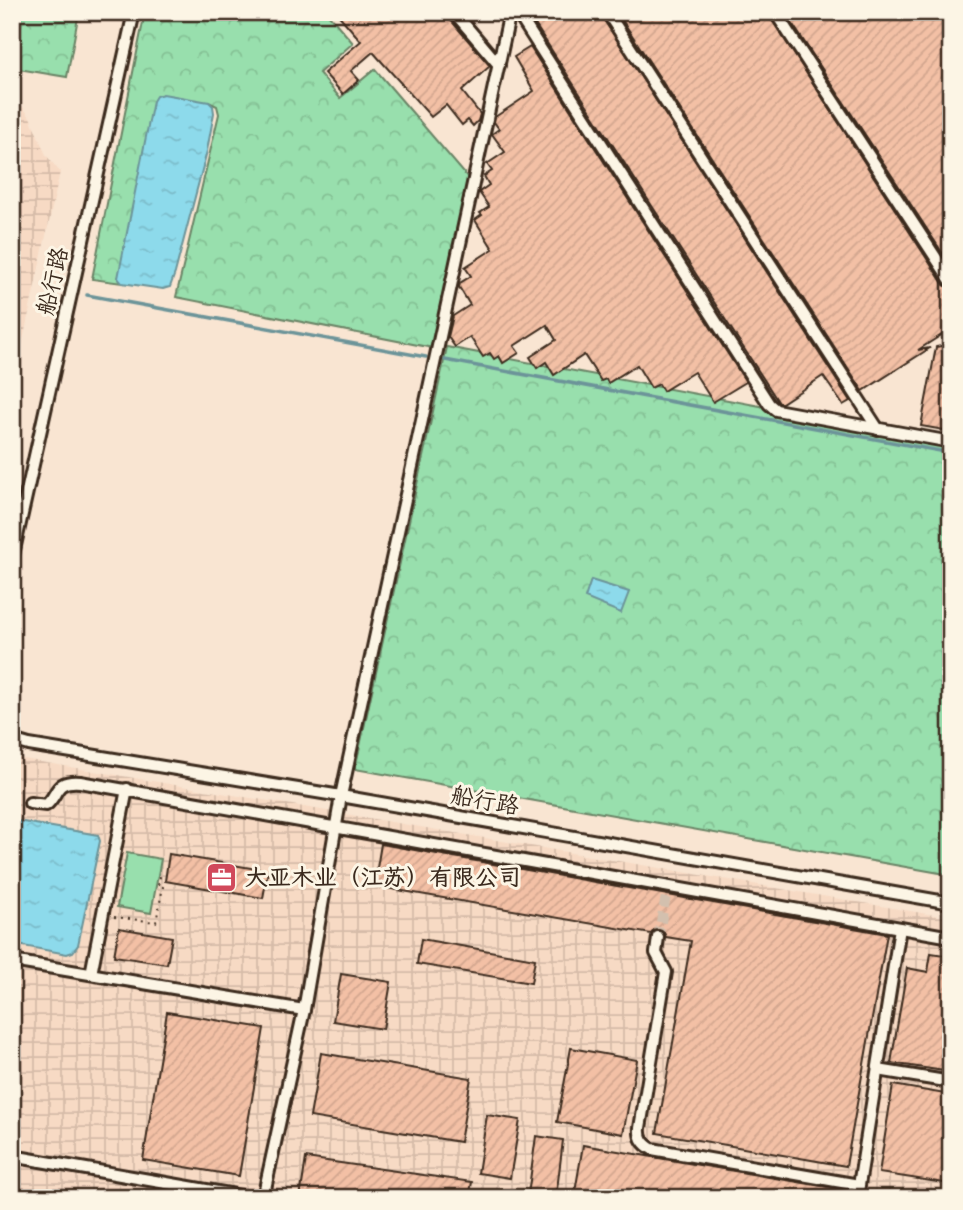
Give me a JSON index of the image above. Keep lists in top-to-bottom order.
{
  "streets": {
    "street": ["船行路"]
  },
  "places": {
    "office": ["大亚木业（江苏）有限公司"]
  }
}
